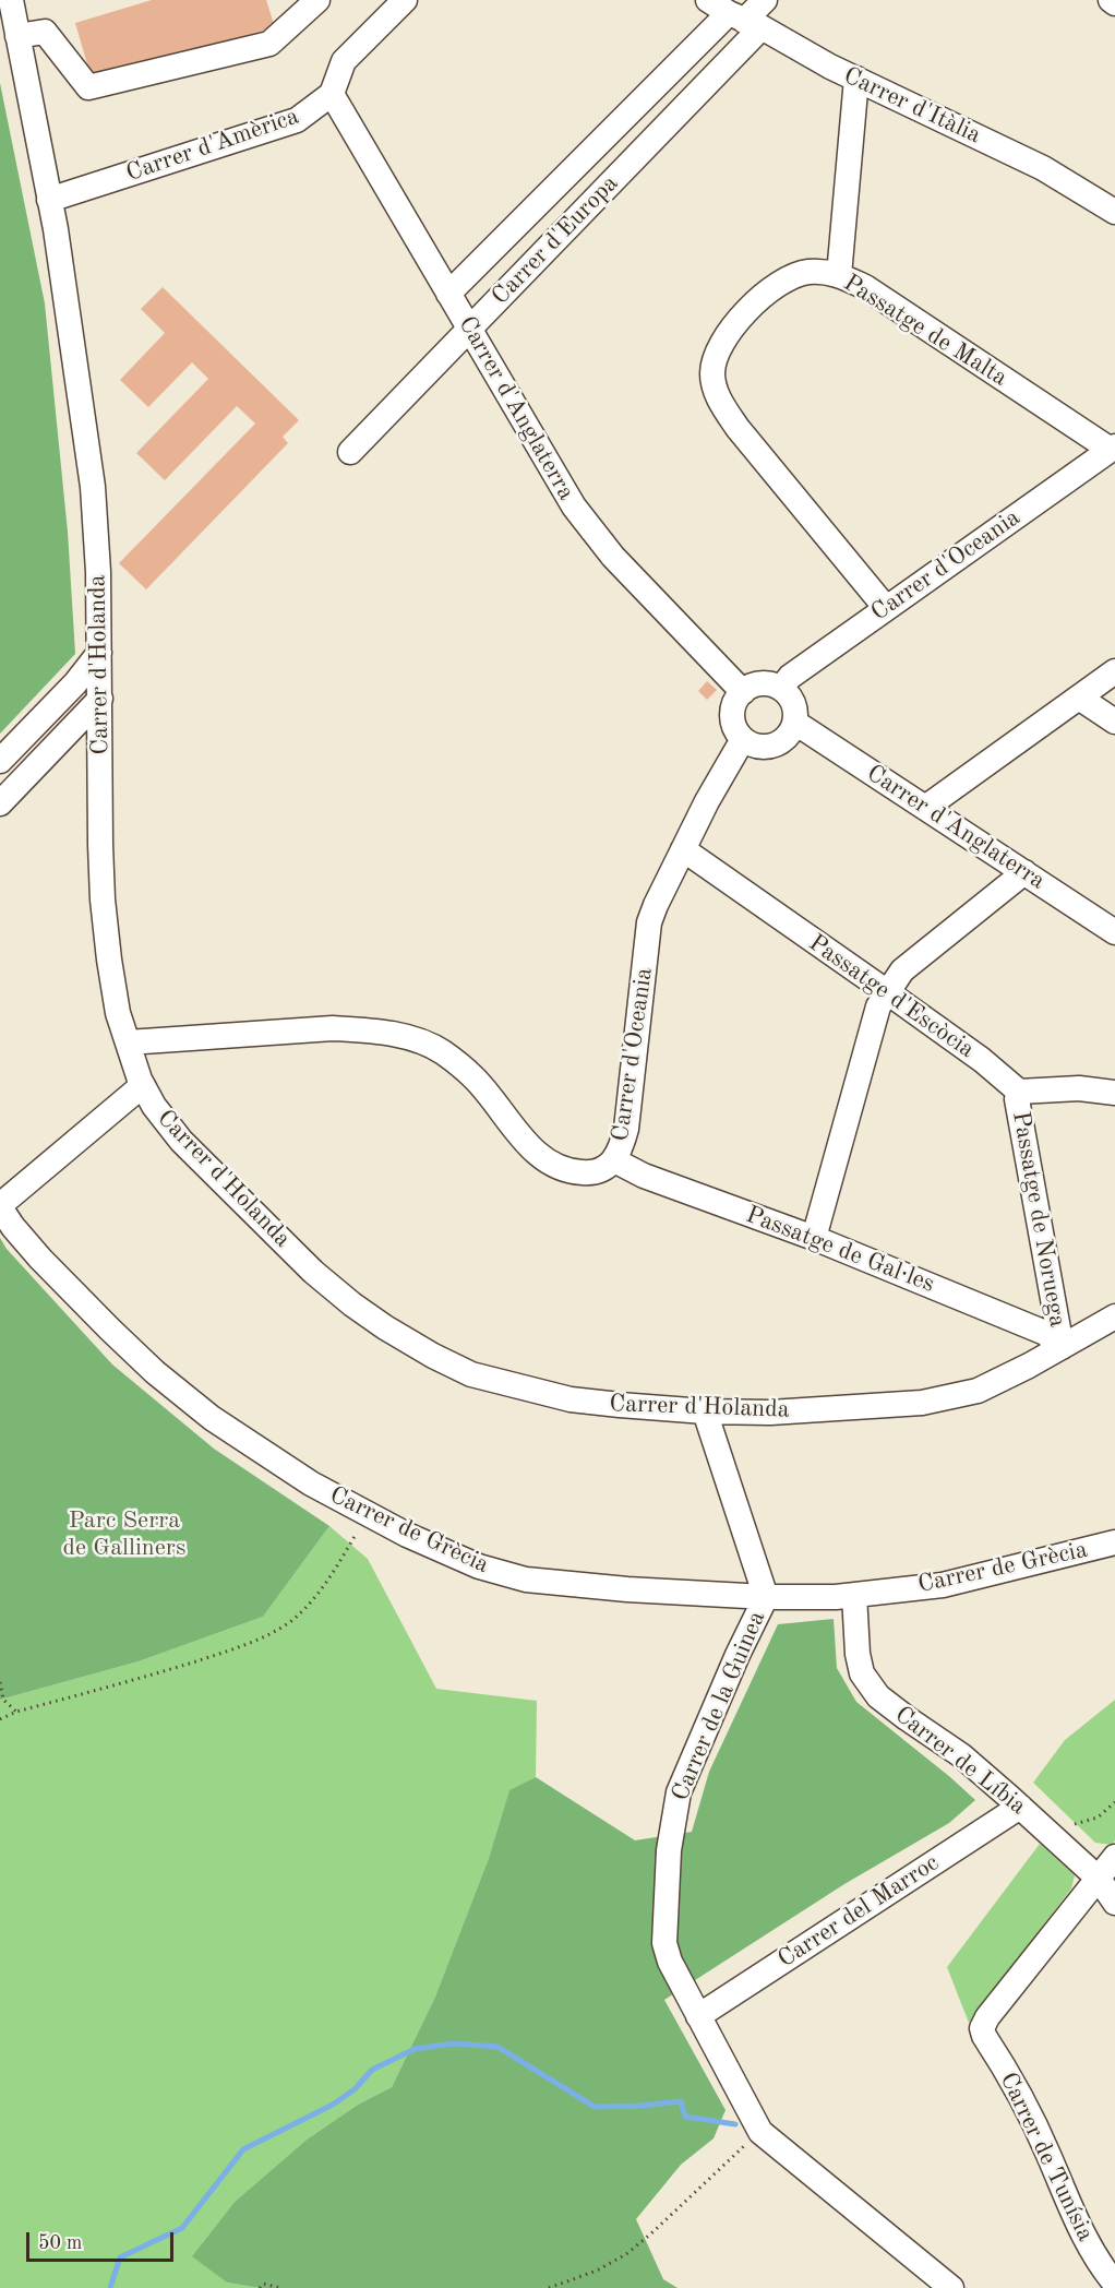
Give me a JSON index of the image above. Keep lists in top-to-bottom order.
{
  "streets": {
    "street": [
      "Carrer d'Itàlia",
      "Carrer d'Amèrica",
      "Carrer d'Europa",
      "Passatge de Malta",
      "Carrer d'Anglaterra",
      "Carrer d'Oceania",
      "Carrer d'Holanda",
      "Passatge d'Escòcia",
      "Passatge de Noruega",
      "Passatge de Gal·les",
      "Carrer de Grècia",
      "Carrer de la Guinea",
      "Carrer de Líbia",
      "Carrer del Marroc",
      "Carrer de Tunísia"
    ]
  },
  "crossings": [
    ["Carrer d'Itàlia", "Carrer d'Europa"],
    ["Carrer d'Amèrica", "Carrer d'Anglaterra"],
    ["Carrer d'Amèrica", "Carrer d'Holanda"],
    ["Carrer d'Europa", "Carrer d'Anglaterra"],
    ["Passatge de Malta", "Carrer d'Oceania"],
    ["Carrer d'Anglaterra", "Carrer d'Oceania"],
    ["Carrer d'Oceania", "Carrer d'Holanda"],
    ["Carrer d'Oceania", "Passatge d'Escòcia"],
    ["Carrer d'Oceania", "Passatge de Gal·les"],
    ["Carrer d'Holanda", "Passatge de Noruega"],
    ["Carrer d'Holanda", "Passatge de Gal·les"],
    ["Carrer d'Holanda", "Carrer de la Guinea"],
    ["Passatge d'Escòcia", "Passatge de Noruega"],
    ["Passatge de Noruega", "Passatge de Gal·les"],
    ["Carrer de Grècia", "Carrer de la Guinea"],
    ["Carrer de Grècia", "Carrer de Líbia"],
    ["Carrer de la Guinea", "Carrer del Marroc"],
    ["Carrer de Líbia", "Carrer del Marroc"],
    ["Carrer de Líbia", "Carrer de Tunísia"]
  ],
  "parks": ["Parc Serra de Galliners"],
  "scale_bar": "50 m"
}
